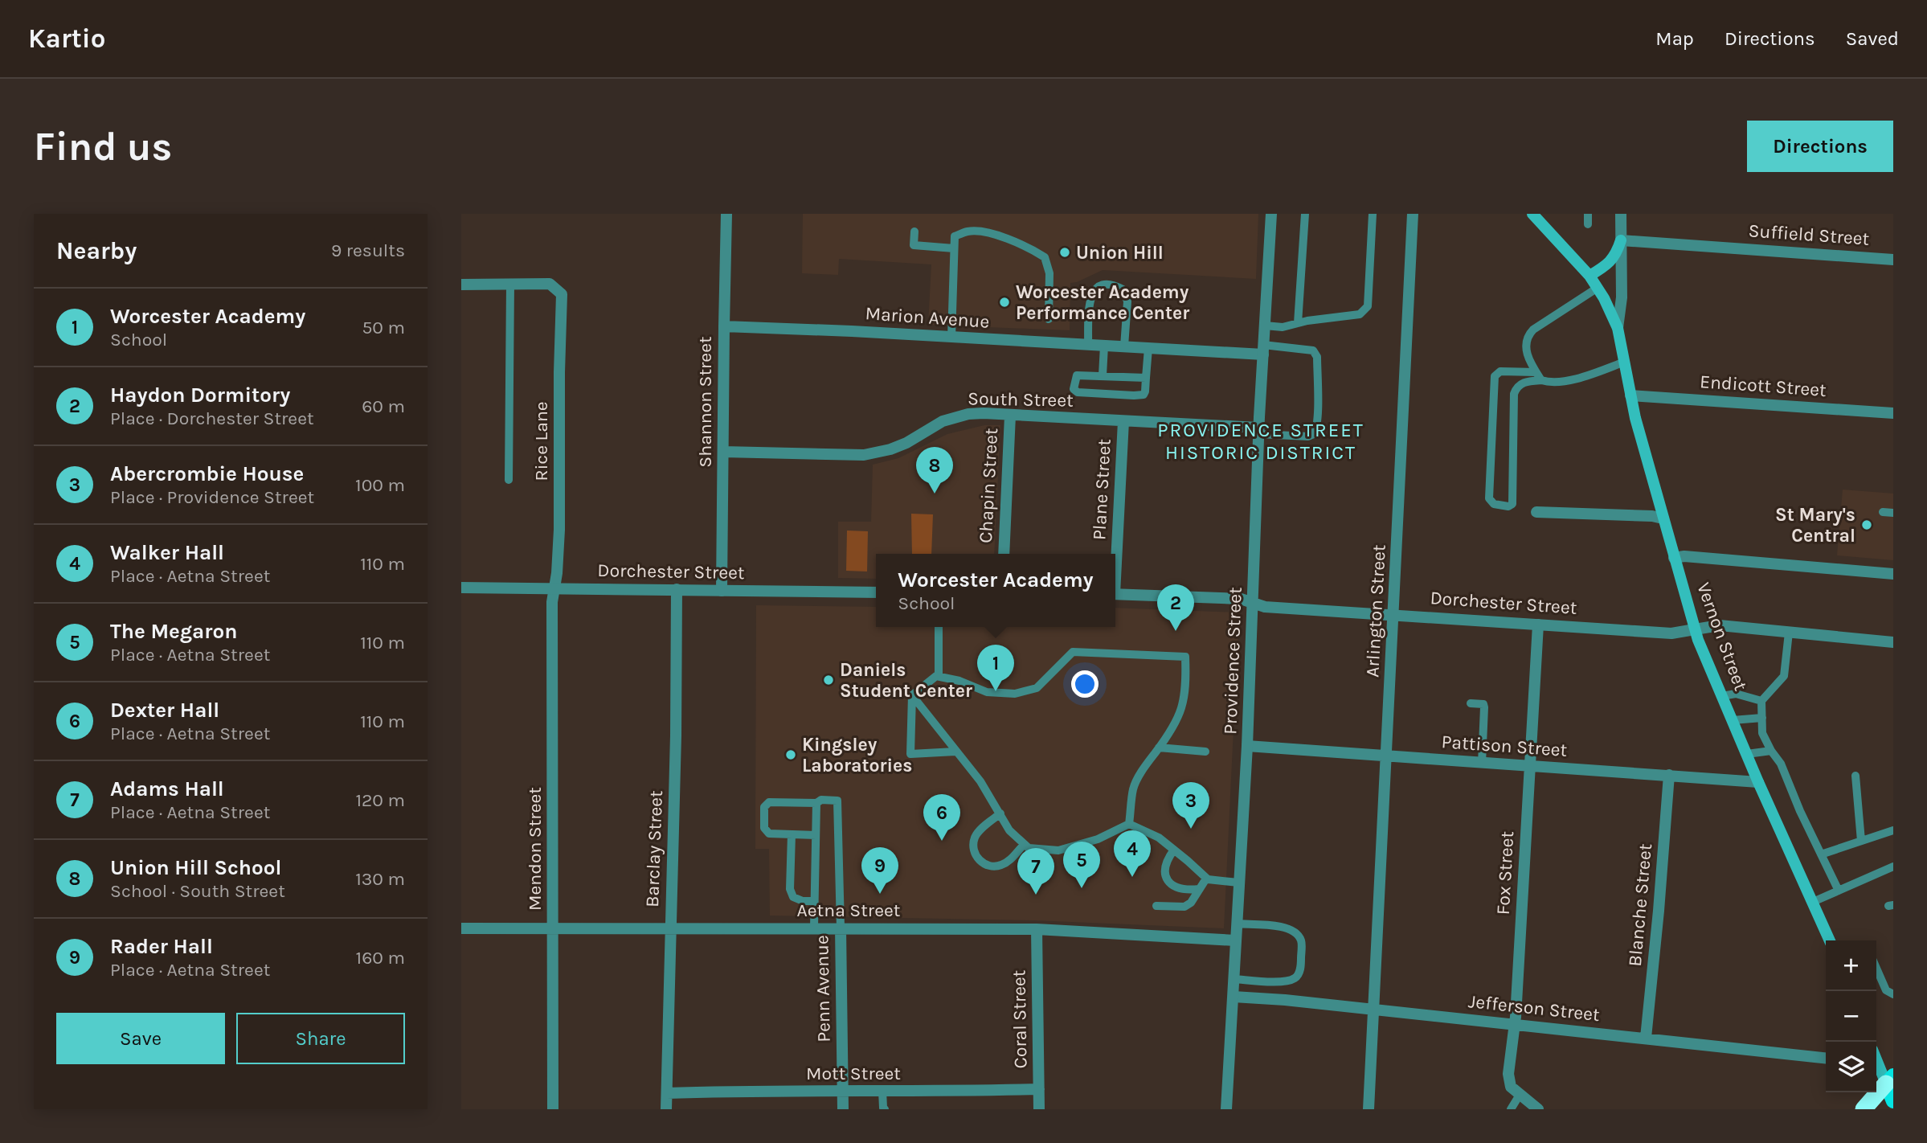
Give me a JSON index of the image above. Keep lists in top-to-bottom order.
{
  "streets": {
    "main road": ["Vernon Street"],
    "street": [
      "Suffield Street",
      "Marion Avenue",
      "Endicott Street",
      "South Street",
      "Shannon Street",
      "Rice Lane",
      "Chapin Street",
      "Plane Street",
      "Dorchester Street",
      "Arlington Street",
      "Providence Street",
      "Pattison Street",
      "Mendon Street",
      "Barclay Street",
      "Fox Street",
      "Blanche Street",
      "Aetna Street",
      "Penn Avenue",
      "Jefferson Street",
      "Coral Street",
      "Mott Street"
    ]
  },
  "crossings": [
    ["Marion Avenue", "Shannon Street"],
    ["Marion Avenue", "Providence Street"],
    ["Endicott Street", "Vernon Street"],
    ["South Street", "Shannon Street"],
    ["South Street", "Chapin Street"],
    ["South Street", "Plane Street"],
    ["South Street", "Providence Street"],
    ["Shannon Street", "Dorchester Street"],
    ["Rice Lane", "Dorchester Street"],
    ["Rice Lane", "Mendon Street"],
    ["Dorchester Street", "Arlington Street"],
    ["Dorchester Street", "Vernon Street"],
    ["Dorchester Street", "Providence Street"],
    ["Dorchester Street", "Mendon Street"],
    ["Dorchester Street", "Barclay Street"],
    ["Dorchester Street", "Fox Street"],
    ["Arlington Street", "Pattison Street"],
    ["Arlington Street", "Jefferson Street"],
    ["Vernon Street", "Pattison Street"],
    ["Providence Street", "Pattison Street"],
    ["Providence Street", "Aetna Street"],
    ["Providence Street", "Jefferson Street"],
    ["Pattison Street", "Fox Street"],
    ["Pattison Street", "Blanche Street"],
    ["Mendon Street", "Aetna Street"],
    ["Barclay Street", "Aetna Street"],
    ["Barclay Street", "Mott Street"],
    ["Fox Street", "Jefferson Street"],
    ["Blanche Street", "Jefferson Street"],
    ["Aetna Street", "Penn Avenue"],
    ["Aetna Street", "Coral Street"],
    ["Penn Avenue", "Mott Street"],
    ["Coral Street", "Mott Street"]
  ],
  "districts": ["PROVIDENCE STREET HISTORIC DISTRICT"],
  "places": [
    "Union Hill",
    "Worcester Academy Performance Center",
    "St Mary's Central",
    "Daniels Student Center",
    "Kingsley Laboratories"
  ],
  "page": {
    "header": "Kartio",
    "nav": ["Map", "Directions", "Saved"],
    "buttons": [
      "Directions",
      ["Save", "Share"]
    ],
    "title": "Find us",
    "heading": ["Nearby", "9 results"],
    "list": [
      {
        "mark": "1",
        "name": "Worcester Academy",
        "note": "School",
        "value": "50 m"
      },
      {
        "mark": "2",
        "name": "Haydon Dormitory",
        "note": "Place · Dorchester Street",
        "value": "60 m"
      },
      {
        "mark": "3",
        "name": "Abercrombie House",
        "note": "Place · Providence Street",
        "value": "100 m"
      },
      {
        "mark": "4",
        "name": "Walker Hall",
        "note": "Place · Aetna Street",
        "value": "110 m"
      },
      {
        "mark": "5",
        "name": "The Megaron",
        "note": "Place · Aetna Street",
        "value": "110 m"
      },
      {
        "mark": "6",
        "name": "Dexter Hall",
        "note": "Place · Aetna Street",
        "value": "110 m"
      },
      {
        "mark": "7",
        "name": "Adams Hall",
        "note": "Place · Aetna Street",
        "value": "120 m"
      },
      {
        "mark": "8",
        "name": "Union Hill School",
        "note": "School · South Street",
        "value": "130 m"
      },
      {
        "mark": "9",
        "name": "Rader Hall",
        "note": "Place · Aetna Street",
        "value": "160 m"
      }
    ],
    "pins": [
      "8",
      "2",
      "1",
      "3",
      "6",
      "4",
      "5",
      "9",
      "7"
    ],
    "popup": ["Worcester Academy", "School"],
    "map_buttons": ["+", "−"]
  }
}
